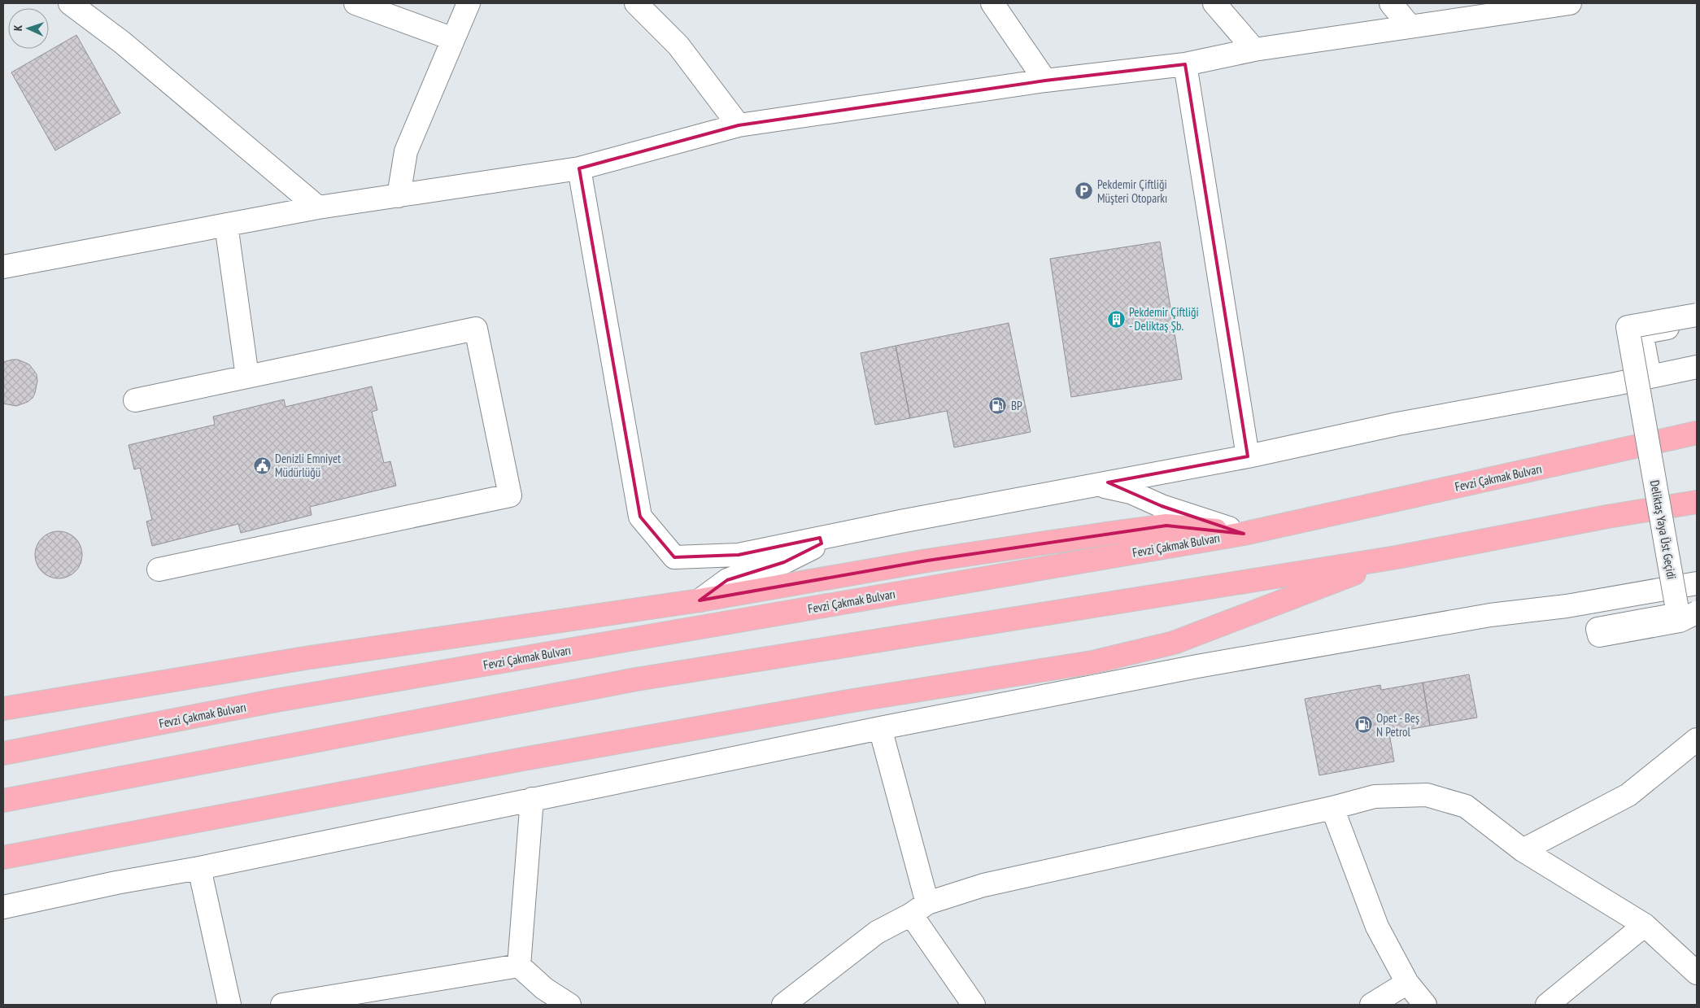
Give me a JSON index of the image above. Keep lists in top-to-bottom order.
{
  "streets": {
    "main road": ["Fevzi Çakmak Bulvarı"],
    "street": ["Deliktaş Yaya Üst Geçidi"]
  },
  "places": {
    "parking": ["Pekdemir Çiftliği Müşteri Otoparkı"],
    "building": ["Pekdemir Çiftliği - Deliktaş Şb."],
    "fuel station": ["BP", "Opet - Beş N Petrol"],
    "public building": ["Denizli Emniyet Müdürlüğü"]
  },
  "north": "left"
}
